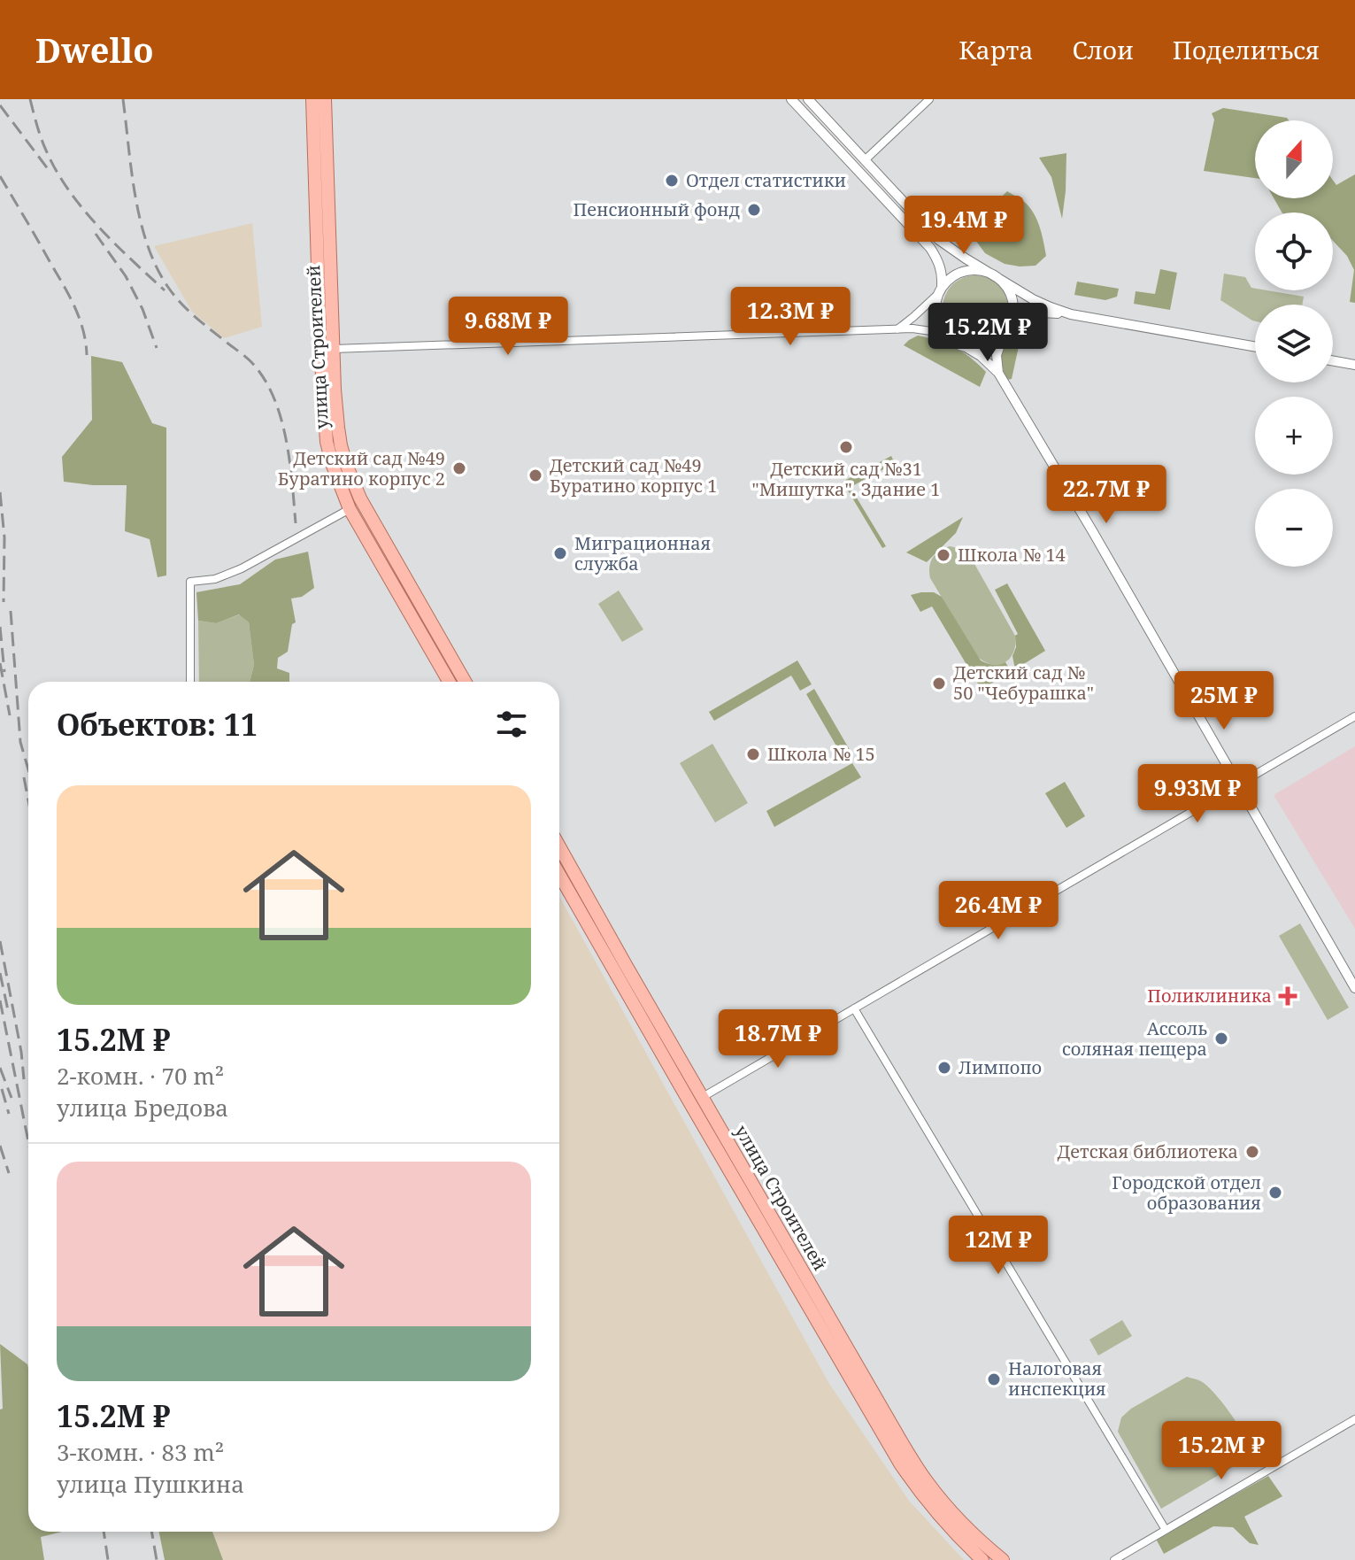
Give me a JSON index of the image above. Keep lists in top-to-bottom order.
{
  "streets": {
    "main road": ["улица Строителей"]
  },
  "places": {
    "other": [
      "Отдел статистики",
      "Пенсионный фонд",
      "Детский сад №31 \"Мишутка\". Здание 1",
      "Детский сад №49 Буратино корпус 2",
      "Детский сад №49 Буратино корпус 1",
      "Миграционная служба",
      "Школа № 14",
      "Детский сад № 50 \"Чебурашка\"",
      "Школа № 15",
      "Ассоль соляная пещера",
      "Лимпопо",
      "Детская библиотека",
      "Городской отдел образования",
      "Налоговая инспекция"
    ],
    "health": ["Поликлиника"]
  },
  "north": "top",
  "page": {
    "header": "Dwello",
    "nav": ["Карта", "Слои", "Поделиться"],
    "map_buttons": ["+", "−"],
    "price": [
      "19.4M ₽",
      "12.3M ₽",
      "9.68M ₽",
      "15.2M ₽",
      "22.7M ₽",
      "25M ₽",
      "9.93M ₽",
      "26.4M ₽",
      "18.7M ₽",
      "12M ₽",
      "15.2M ₽"
    ],
    "heading": "Объектов: 11",
    "list": [
      {
        "name": "15.2M ₽",
        "note": "2-комн. · 70 m² · улица Бредова"
      },
      {
        "name": "15.2M ₽",
        "note": "3-комн. · 83 m² · улица Пушкина"
      }
    ]
  }
}
